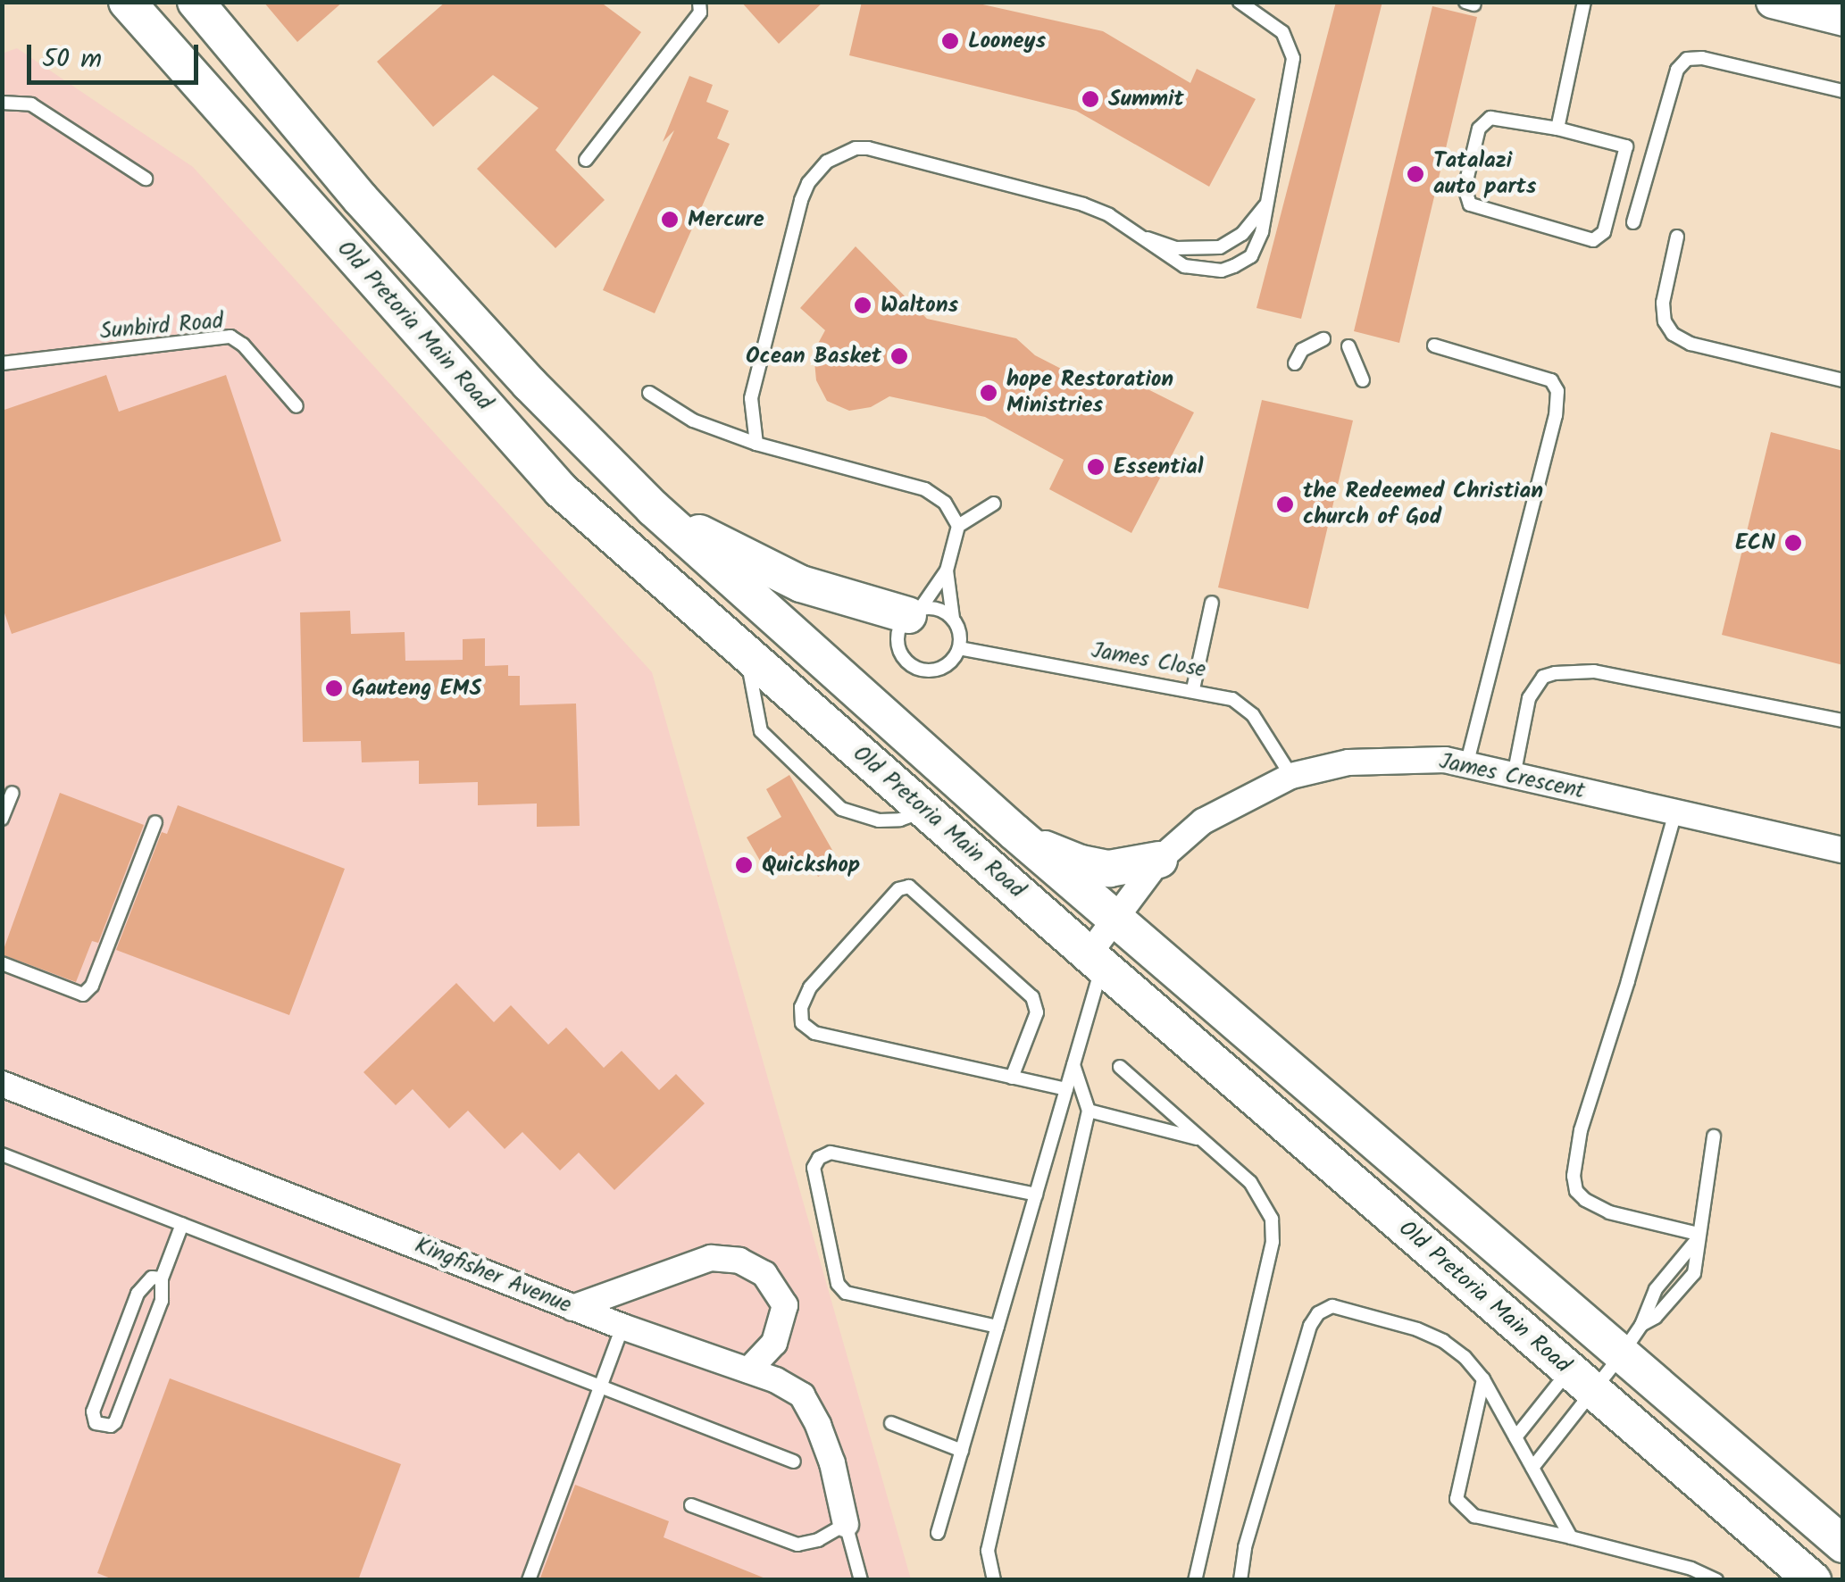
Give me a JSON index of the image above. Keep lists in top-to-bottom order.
{
  "streets": {
    "main road": ["Old Pretoria Main Road"],
    "street": ["James Crescent", "Kingfisher Avenue"],
    "lane": ["Sunbird Road", "James Close"]
  },
  "crossings": [
    ["Old Pretoria Main Road", "James Crescent"],
    ["James Close", "James Crescent"]
  ],
  "places": [
    "Looneys",
    "Summit",
    "Tatalazi auto parts",
    "Mercure",
    "Waltons",
    "Ocean Basket",
    "hope Restoration Ministries",
    "Essential",
    "the Redeemed Christian church of God",
    "ECN",
    "Gauteng EMS",
    "Quickshop"
  ],
  "scale_bar": "50 m"
}
